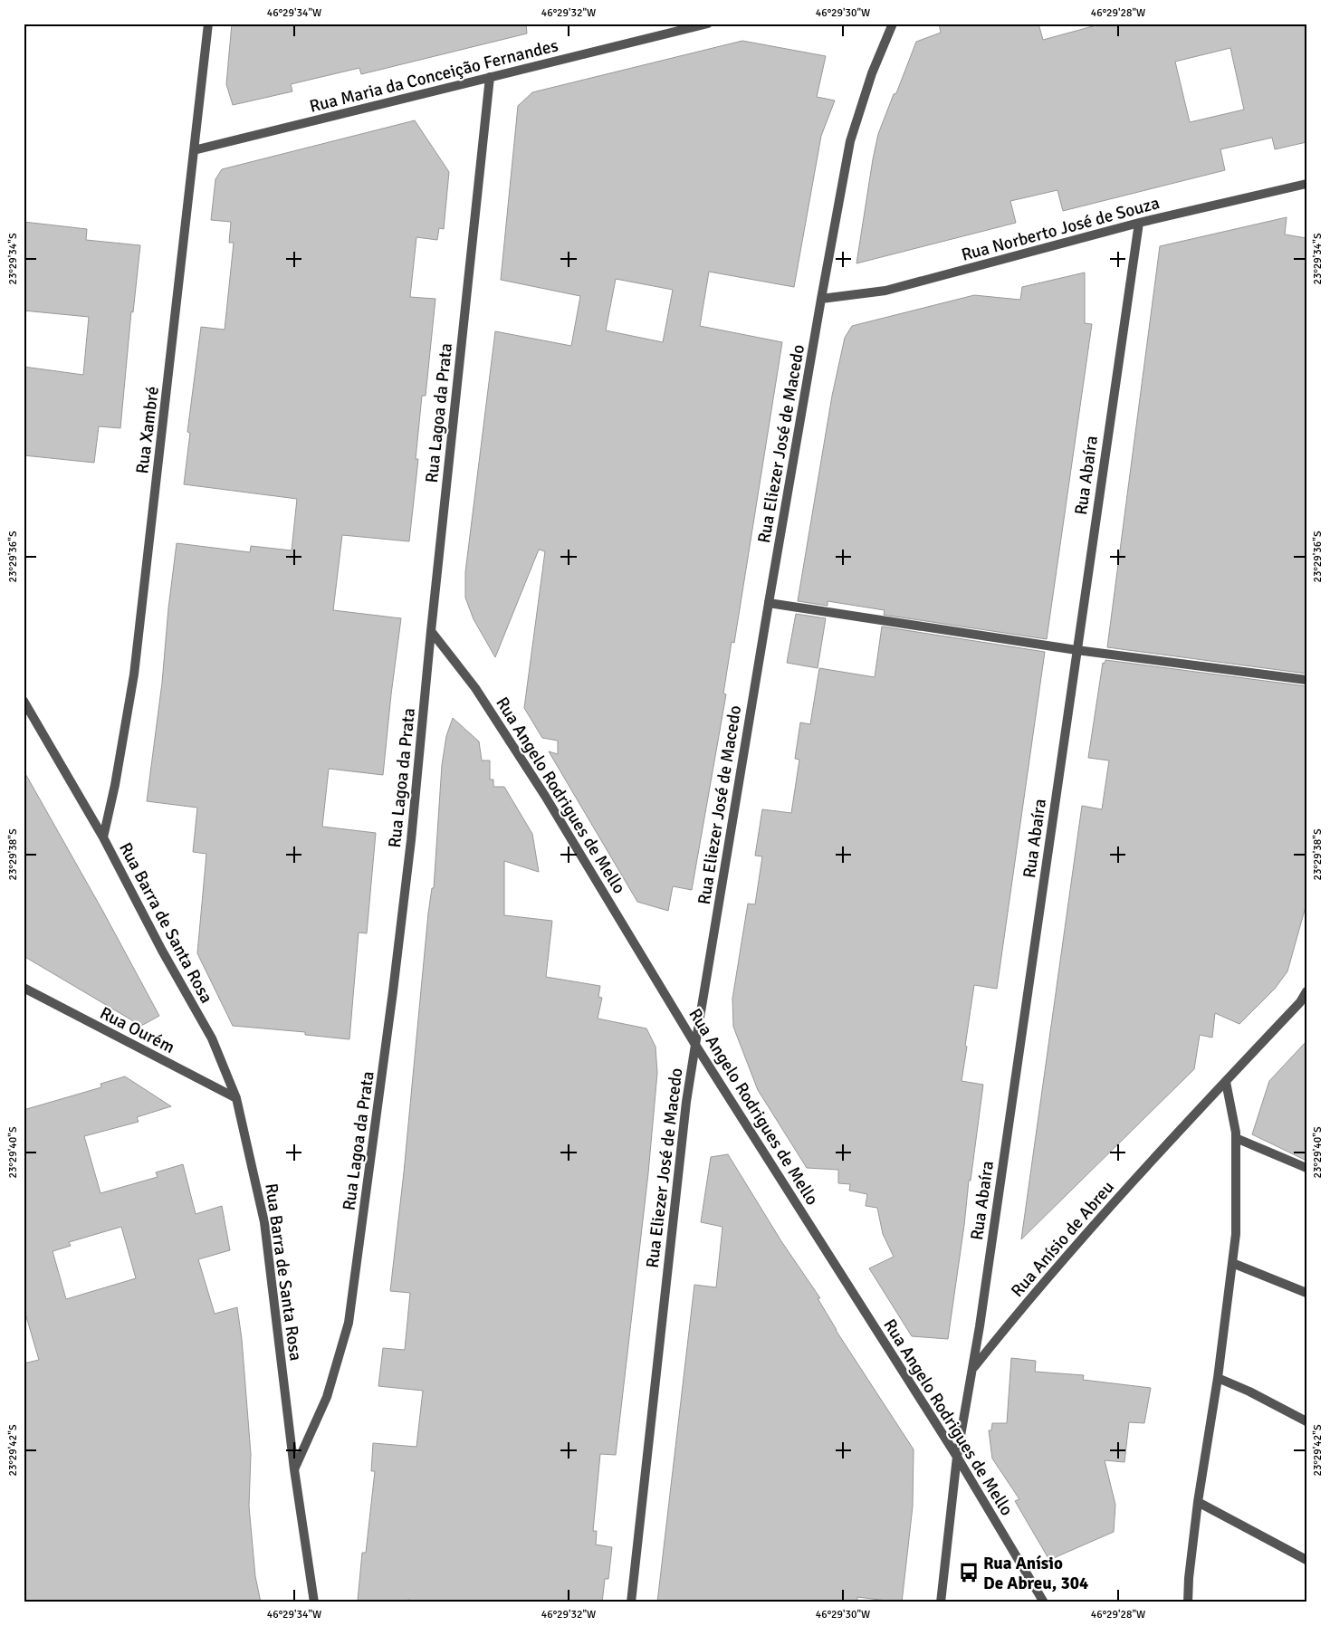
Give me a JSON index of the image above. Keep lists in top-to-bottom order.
{
  "streets": {
    "street": [
      "Rua Maria da Conceição Fernandes",
      "Rua Norberto José de Souza",
      "Rua Lagoa da Prata",
      "Rua Xambré",
      "Rua Eliezer José de Macedo",
      "Rua Abaíra",
      "Rua Angelo Rodrigues de Mello",
      "Rua Barra de Santa Rosa",
      "Rua Ourém",
      "Rua Anísio de Abreu"
    ]
  },
  "crossings": [
    ["Rua Maria da Conceição Fernandes", "Rua Lagoa da Prata"],
    ["Rua Maria da Conceição Fernandes", "Rua Xambré"],
    ["Rua Norberto José de Souza", "Rua Eliezer José de Macedo"],
    ["Rua Norberto José de Souza", "Rua Abaíra"],
    ["Rua Lagoa da Prata", "Rua Angelo Rodrigues de Mello"],
    ["Rua Lagoa da Prata", "Rua Barra de Santa Rosa"],
    ["Rua Xambré", "Rua Barra de Santa Rosa"],
    ["Rua Eliezer José de Macedo", "Rua Angelo Rodrigues de Mello"],
    ["Rua Abaíra", "Rua Angelo Rodrigues de Mello"],
    ["Rua Abaíra", "Rua Anísio de Abreu"],
    ["Rua Barra de Santa Rosa", "Rua Ourém"]
  ],
  "places": {
    "bus stop": ["Rua Anísio De Abreu, 304"]
  },
  "coordinates": [
    "46°29'34\"W",
    "46°29'32\"W",
    "46°29'30\"W",
    "46°29'28\"W",
    "23°29'34\"S",
    "23°29'36\"S",
    "23°29'38\"S",
    "23°29'40\"S",
    "23°29'42\"S"
  ]
}
